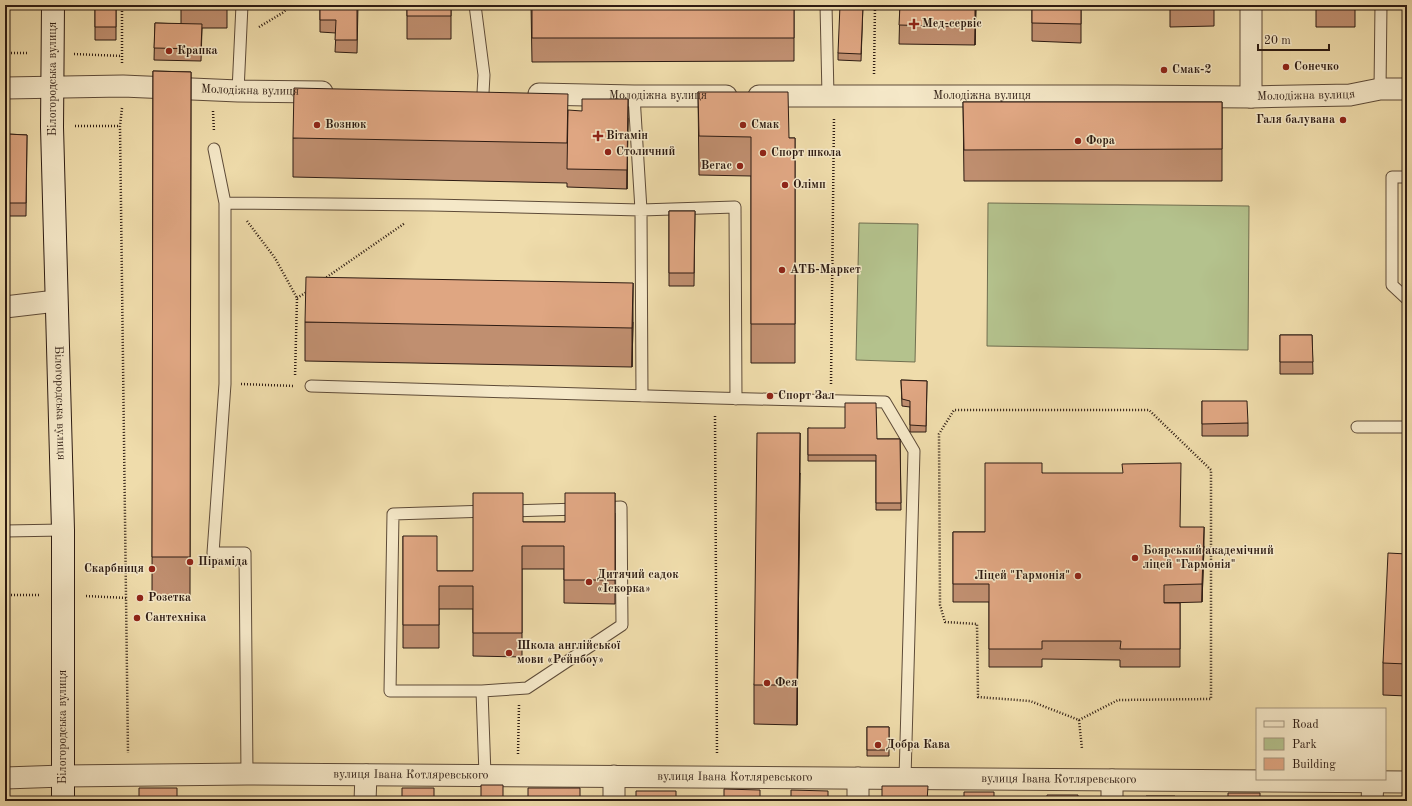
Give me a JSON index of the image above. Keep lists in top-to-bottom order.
{
  "streets": {
    "street": ["Білогородська вулиця", "Молодіжна вулиця", "вулиця Івана Котляревського"]
  },
  "crossings": [
    ["Білогородська вулиця", "Молодіжна вулиця"],
    ["Білогородська вулиця", "вулиця Івана Котляревського"]
  ],
  "places": {
    "health": ["Мед-сервіс", "Вітамін"],
    "other": [
      "Крапка",
      "Сонечко",
      "Смак-2",
      "Галя балувана",
      "Вознюк",
      "Смак",
      "Фора",
      "Столичний",
      "Спорт школа",
      "Вегас",
      "Олімп",
      "АТБ-Маркет",
      "Спорт Зал",
      "Боярський академічний ліцей \"Гармонія\"",
      "Піраміда",
      "Скарбниця",
      "Ліцей \"Гармонія\"",
      "Дитячий садок «Іскорка»",
      "Розетка",
      "Сантехніка",
      "Школа англійської мови «Рейнбоу»",
      "Фея",
      "Добра Кава"
    ]
  },
  "legend": ["Road", "Park", "Building"],
  "scale_bar": "20 m"
}
